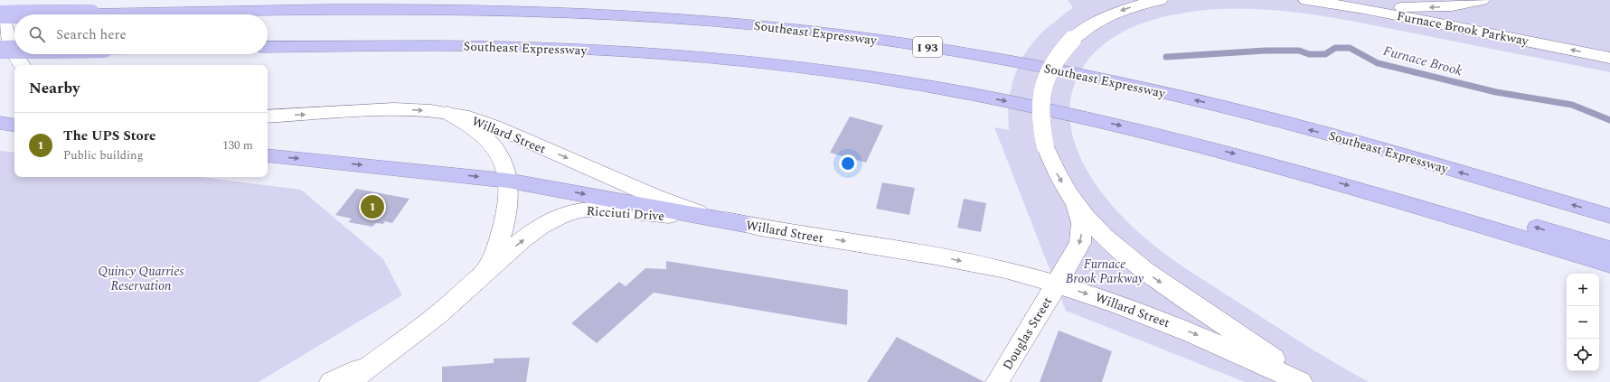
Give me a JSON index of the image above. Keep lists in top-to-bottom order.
{
  "streets": {
    "highway": ["Southeast Expressway", "I 93"],
    "main road": [
      "Furnace Brook Parkway",
      "Willard Street",
      "Ricciuti Drive",
      "Douglas Street"
    ]
  },
  "crossings": [
    ["Willard Street", "Ricciuti Drive"],
    ["Willard Street", "Douglas Street"]
  ],
  "one_way": [
    "Furnace Brook Parkway",
    "Willard Street",
    "Ricciuti Drive",
    "Douglas Street"
  ],
  "water": ["Furnace Brook"],
  "parks": ["Furnace Brook Parkway", "Quincy Quarries Reservation"],
  "page": {
    "search": "Search here",
    "heading": "Nearby",
    "list": [
      {
        "mark": "1",
        "name": "The UPS Store",
        "note": "Public building",
        "value": "130 m"
      }
    ],
    "pins": "1",
    "map_buttons": ["+", "−"]
  }
}
